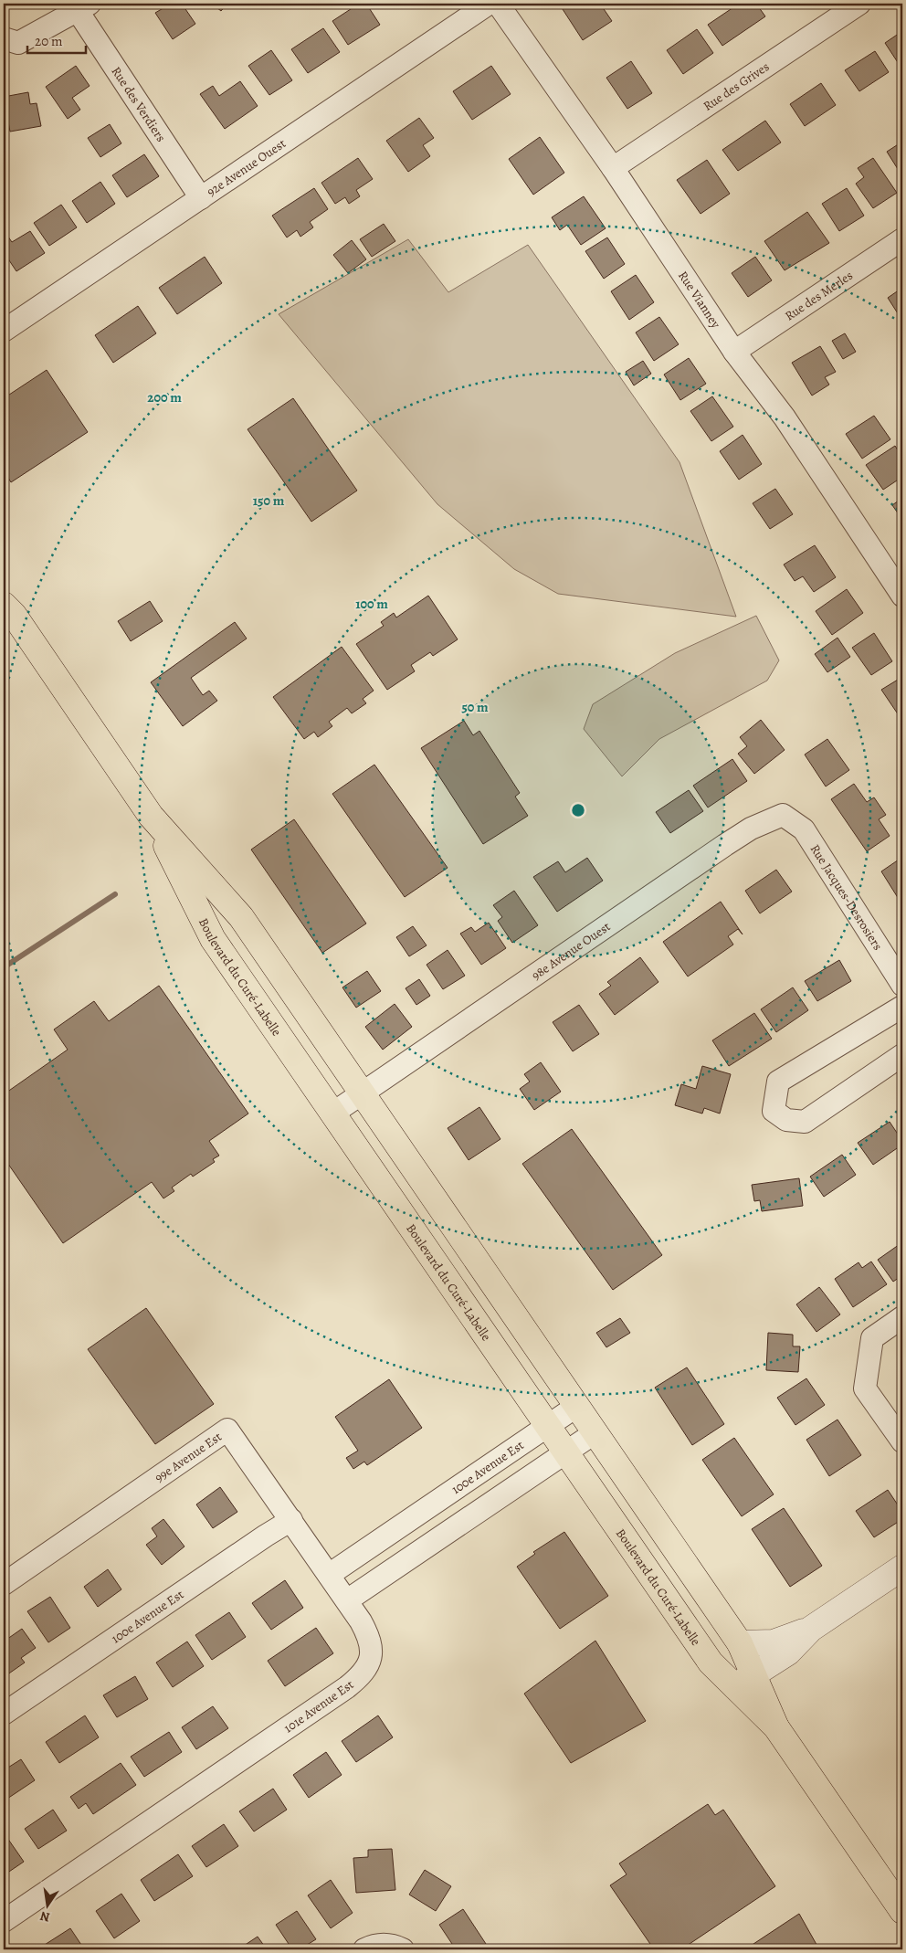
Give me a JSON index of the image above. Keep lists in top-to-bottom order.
{
  "streets": {
    "main road": ["Boulevard du Curé-Labelle"],
    "street": [
      "Rue des Grives",
      "Rue des Verdiers",
      "92e Avenue Ouest",
      "Rue des Merles",
      "Rue Vianney",
      "Rue Jacques-Desrosiers",
      "98e Avenue Ouest",
      "99e Avenue Est",
      "100e Avenue Est",
      "101e Avenue Est"
    ]
  },
  "crossings": [
    ["Rue des Grives", "Rue Vianney"],
    ["Rue des Verdiers", "92e Avenue Ouest"],
    ["Rue des Merles", "Rue Vianney"],
    ["Rue Jacques-Desrosiers", "98e Avenue Ouest"],
    ["98e Avenue Ouest", "Boulevard du Curé-Labelle"],
    ["Boulevard du Curé-Labelle", "100e Avenue Est"],
    ["99e Avenue Est", "100e Avenue Est"],
    ["99e Avenue Est", "101e Avenue Est"],
    ["100e Avenue Est", "101e Avenue Est"]
  ],
  "scale_bar": "20 m",
  "north": "bottom",
  "rings": [
    "200 m",
    "150 m",
    "100 m",
    "50 m"
  ]
}
